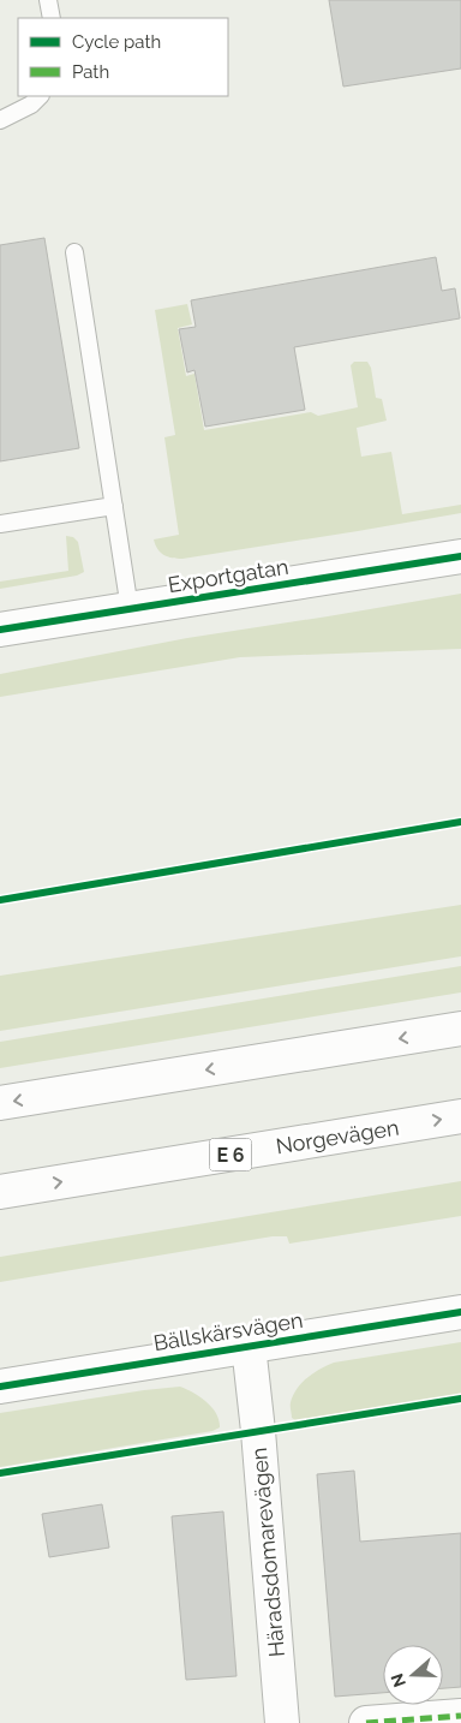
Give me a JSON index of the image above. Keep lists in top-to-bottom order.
{
  "streets": {
    "main road": [
      "Exportgatan",
      "Norgevägen",
      "E 6",
      "Bällskärsvägen",
      "Häradsdomarevägen"
    ]
  },
  "crossings": [
    ["Bällskärsvägen", "Häradsdomarevägen"]
  ],
  "legend": ["Cycle path", "Path"],
  "north": "left"
}
